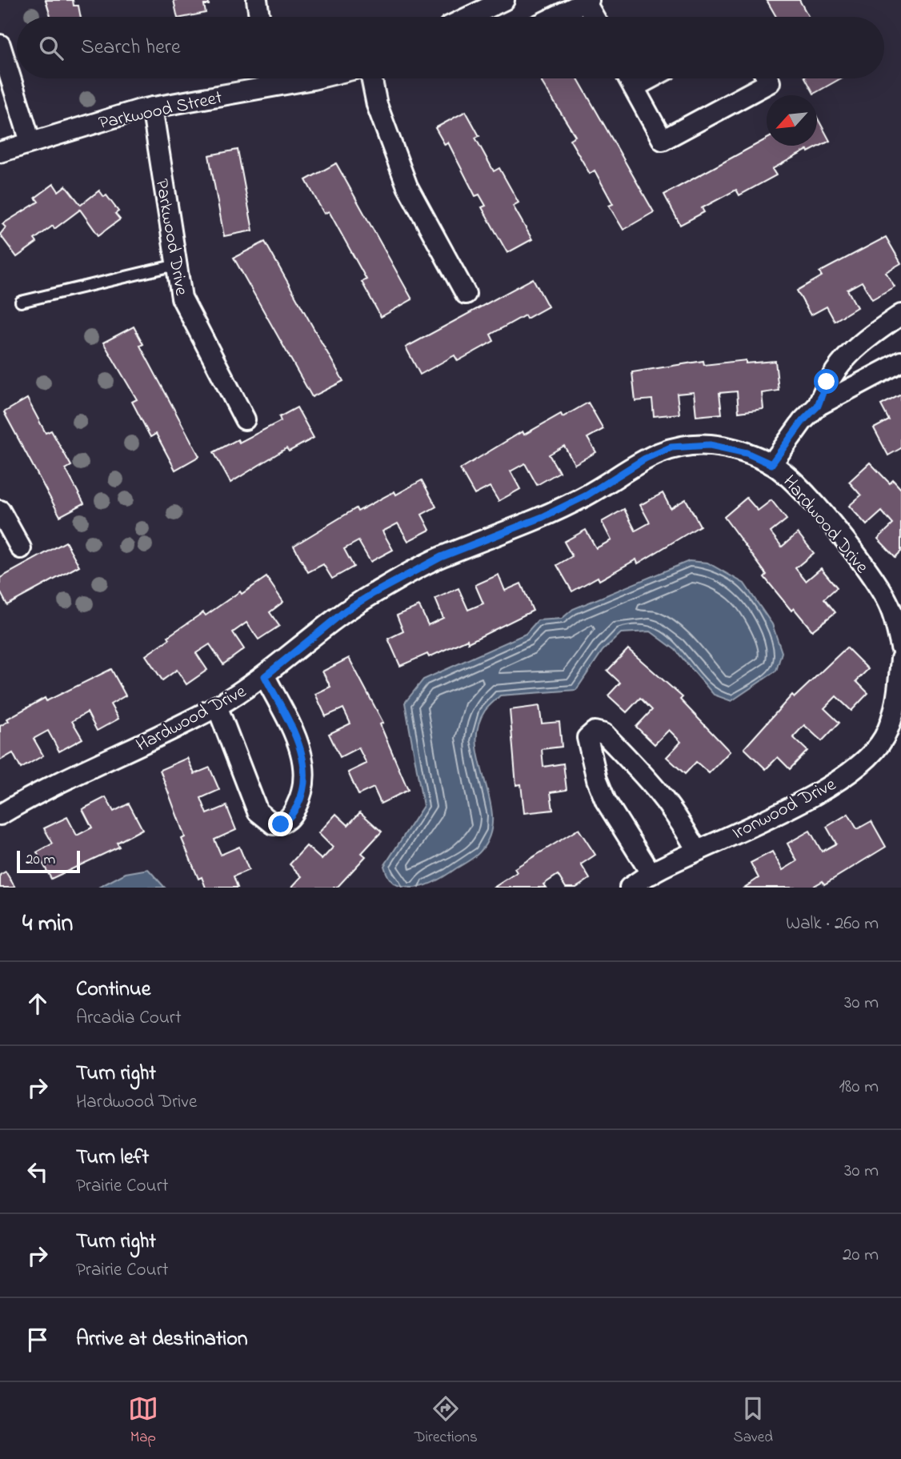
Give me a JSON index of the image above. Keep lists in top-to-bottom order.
{
  "streets": {
    "street": [
      "Parkwood Street",
      "Parkwood Drive",
      "Hardwood Drive",
      "Ironwood Drive"
    ]
  },
  "crossings": [
    ["Parkwood Street", "Parkwood Drive"]
  ],
  "scale_bar": "20 m",
  "north": "bottom left",
  "page": {
    "search": "Search here",
    "scale": "20 m",
    "heading": ["4 min", "Walk · 260 m"],
    "list": [
      ["Continue", "Arcadia Court", "30 m"],
      ["Turn right", "Hardwood Drive", "180 m"],
      ["Turn left", "Prairie Court", "30 m"],
      ["Turn right", "Prairie Court", "20 m"],
      "Arrive at destination"
    ],
    "nav": ["Map", "Directions", "Saved"]
  }
}
